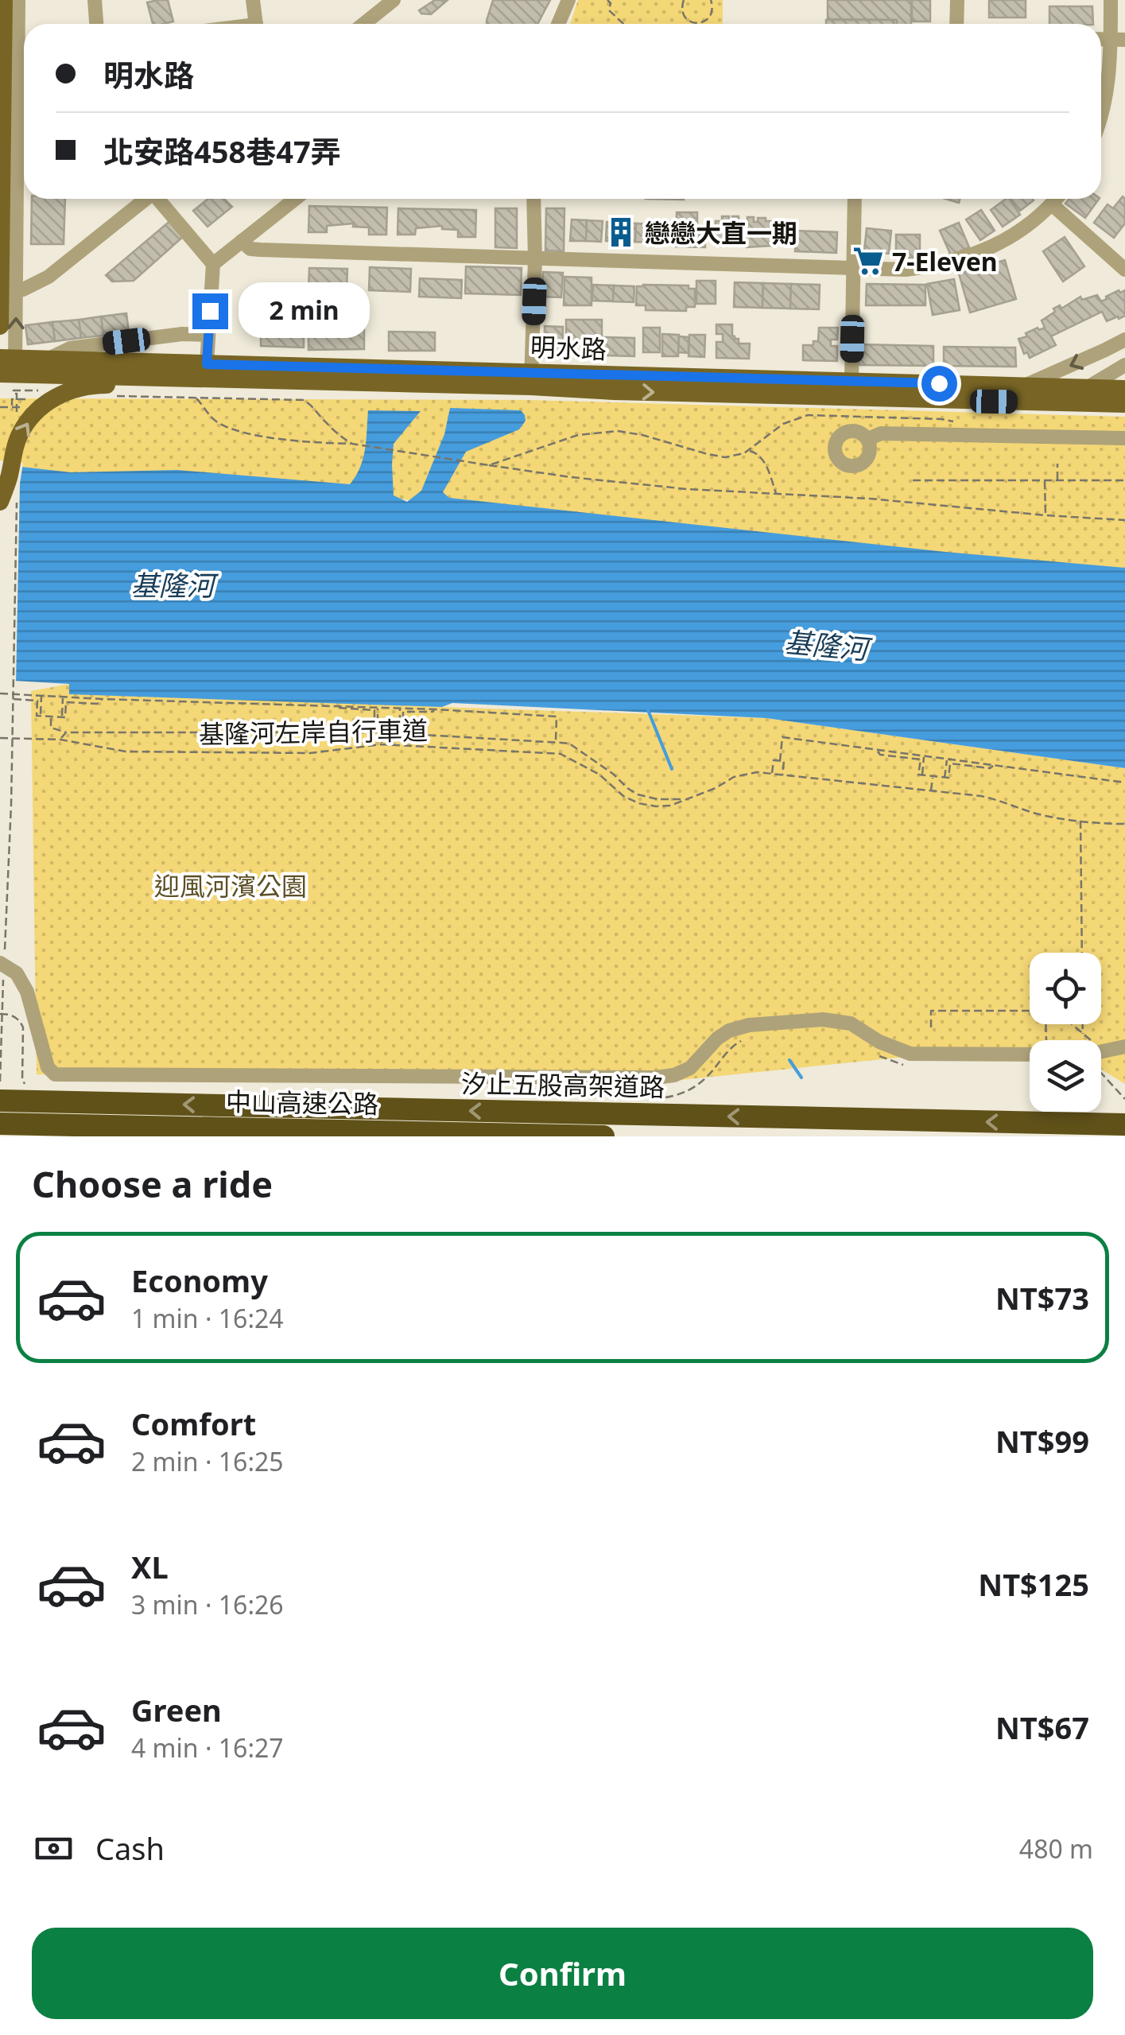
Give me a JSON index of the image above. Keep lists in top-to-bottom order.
{
  "streets": {
    "highway": ["汐止五股高架道路", "中山高速公路"],
    "main road": ["明水路"],
    "path": ["基隆河左岸自行車道"]
  },
  "one_way": ["汐止五股高架道路"],
  "water": ["基隆河"],
  "parks": ["迎風河濱公園"],
  "places": {
    "building": ["戀戀大直一期"],
    "supermarket": ["7-Eleven"]
  },
  "page": {
    "banner": ["明水路", "北安路458巷47弄"],
    "bubble": "2 min",
    "heading": "Choose a ride",
    "list": [
      {
        "name": "Economy",
        "note": "1 min · 16:24",
        "value": "NT$73"
      },
      {
        "name": "Comfort",
        "note": "2 min · 16:25",
        "value": "NT$99"
      },
      {
        "name": "XL",
        "note": "3 min · 16:26",
        "value": "NT$125"
      },
      {
        "name": "Green",
        "note": "4 min · 16:27",
        "value": "NT$67"
      }
    ],
    "pay": ["Cash", "480 m"],
    "buttons": "Confirm"
  }
}
